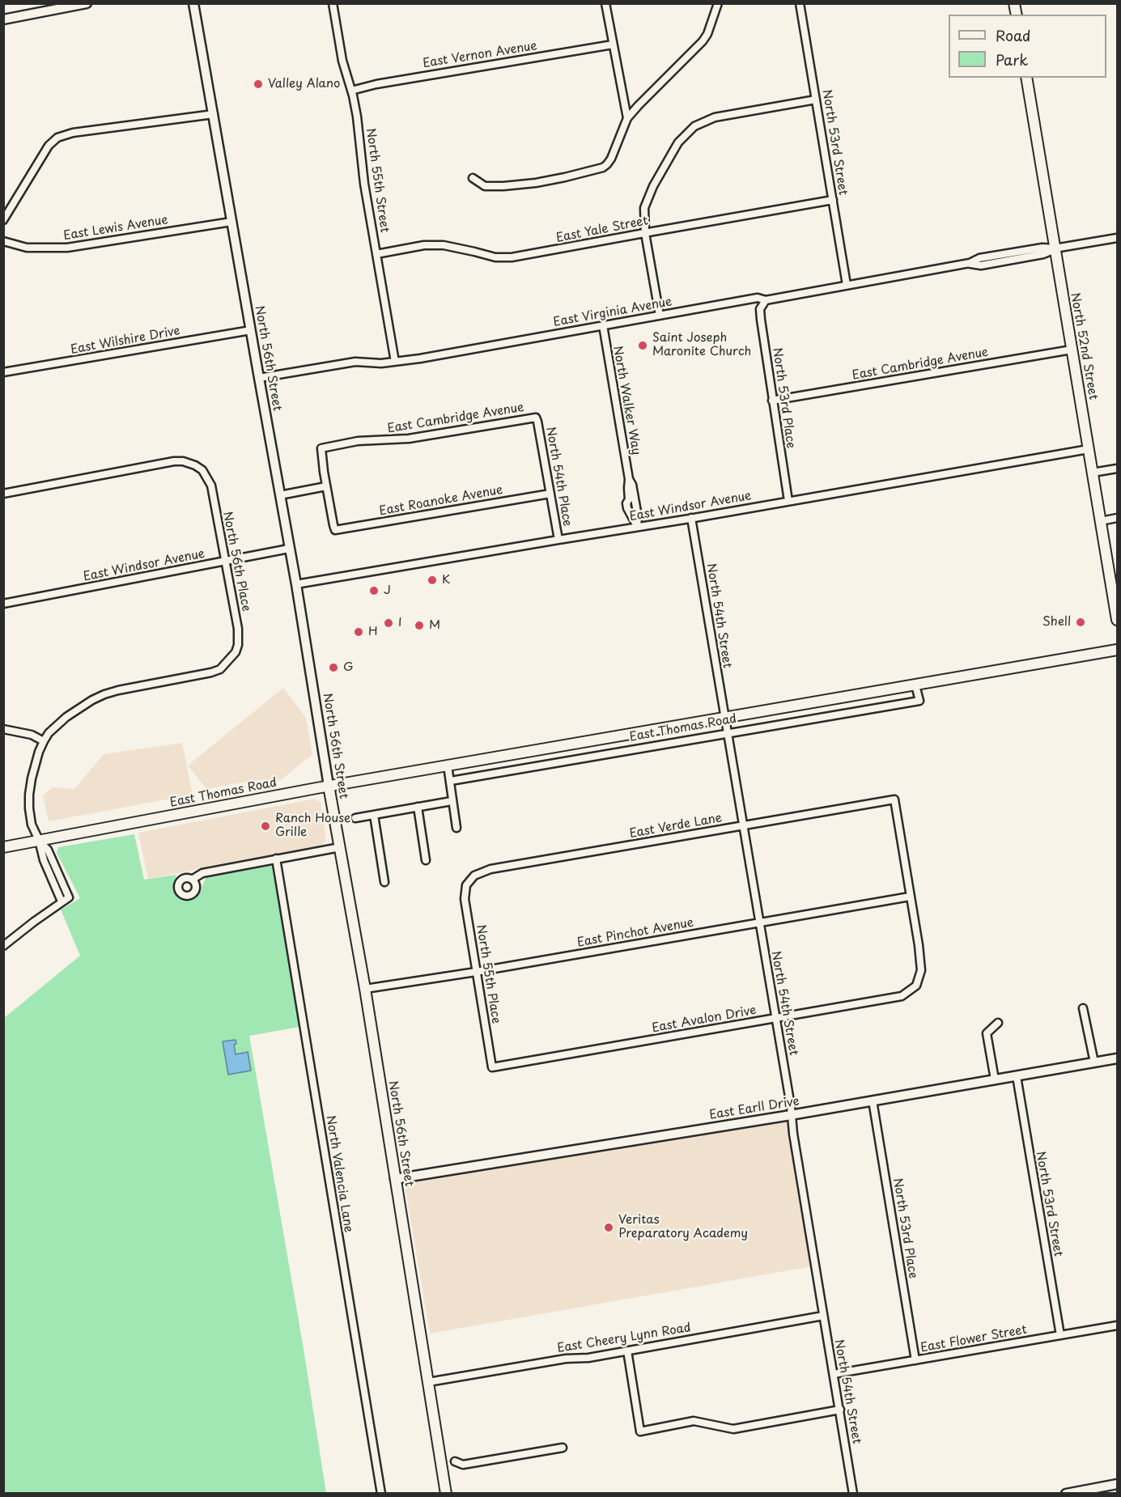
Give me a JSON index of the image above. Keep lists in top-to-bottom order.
{
  "streets": {
    "main road": ["North 52nd Street", "North 56th Street", "East Thomas Road"],
    "street": [
      "East Vernon Avenue",
      "North 53rd Street",
      "North 55th Street",
      "East Lewis Avenue",
      "East Yale Street",
      "East Virginia Avenue",
      "East Wilshire Drive",
      "East Cambridge Avenue",
      "North 53rd Place",
      "North Walker Way",
      "North 54th Place",
      "East Roanoke Avenue",
      "East Windsor Avenue",
      "North 56th Place",
      "North 54th Street",
      "East Verde Lane",
      "East Pinchot Avenue",
      "North 55th Place",
      "East Avalon Drive",
      "East Earll Drive",
      "North Valencia Lane",
      "East Cheery Lynn Road",
      "East Flower Street"
    ]
  },
  "crossings": [
    ["East Vernon Avenue", "North 55th Street"],
    ["North 53rd Street", "East Yale Street"],
    ["North 53rd Street", "East Virginia Avenue"],
    ["North 53rd Street", "East Earll Drive"],
    ["North 53rd Street", "East Flower Street"],
    ["North 55th Street", "East Yale Street"],
    ["North 55th Street", "East Virginia Avenue"],
    ["East Lewis Avenue", "North 56th Street"],
    ["East Virginia Avenue", "North 52nd Street"],
    ["East Virginia Avenue", "North 56th Street"],
    ["East Virginia Avenue", "North 53rd Place"],
    ["East Virginia Avenue", "North Walker Way"],
    ["East Wilshire Drive", "North 56th Street"],
    ["North 52nd Street", "East Cambridge Avenue"],
    ["North 52nd Street", "East Windsor Avenue"],
    ["North 56th Street", "East Windsor Avenue"],
    ["North 56th Street", "East Thomas Road"],
    ["North 56th Street", "East Pinchot Avenue"],
    ["North 56th Street", "East Earll Drive"],
    ["North 56th Street", "East Cheery Lynn Road"],
    ["East Cambridge Avenue", "North 53rd Place"],
    ["East Cambridge Avenue", "North 54th Place"],
    ["East Cambridge Avenue", "East Roanoke Avenue"],
    ["North 53rd Place", "East Windsor Avenue"],
    ["North 53rd Place", "East Earll Drive"],
    ["North 53rd Place", "East Flower Street"],
    ["North Walker Way", "East Windsor Avenue"],
    ["North 54th Place", "East Roanoke Avenue"],
    ["North 54th Place", "East Windsor Avenue"],
    ["East Windsor Avenue", "North 56th Place"],
    ["East Windsor Avenue", "North 54th Street"],
    ["North 54th Street", "East Thomas Road"],
    ["North 54th Street", "East Verde Lane"],
    ["North 54th Street", "East Pinchot Avenue"],
    ["North 54th Street", "East Avalon Drive"],
    ["North 54th Street", "East Earll Drive"],
    ["North 54th Street", "East Cheery Lynn Road"],
    ["North 54th Street", "East Flower Street"],
    ["East Verde Lane", "East Pinchot Avenue"],
    ["East Verde Lane", "North 55th Place"],
    ["East Verde Lane", "East Avalon Drive"],
    ["East Pinchot Avenue", "North 55th Place"],
    ["East Pinchot Avenue", "East Avalon Drive"],
    ["North 55th Place", "East Avalon Drive"]
  ],
  "places": [
    "Valley Alano",
    "Saint Joseph Maronite Church",
    "K",
    "J",
    "Shell",
    "I",
    "M",
    "H",
    "G",
    "Ranch House Grille",
    "Veritas Preparatory Academy"
  ],
  "legend": ["Road", "Park"]
}
